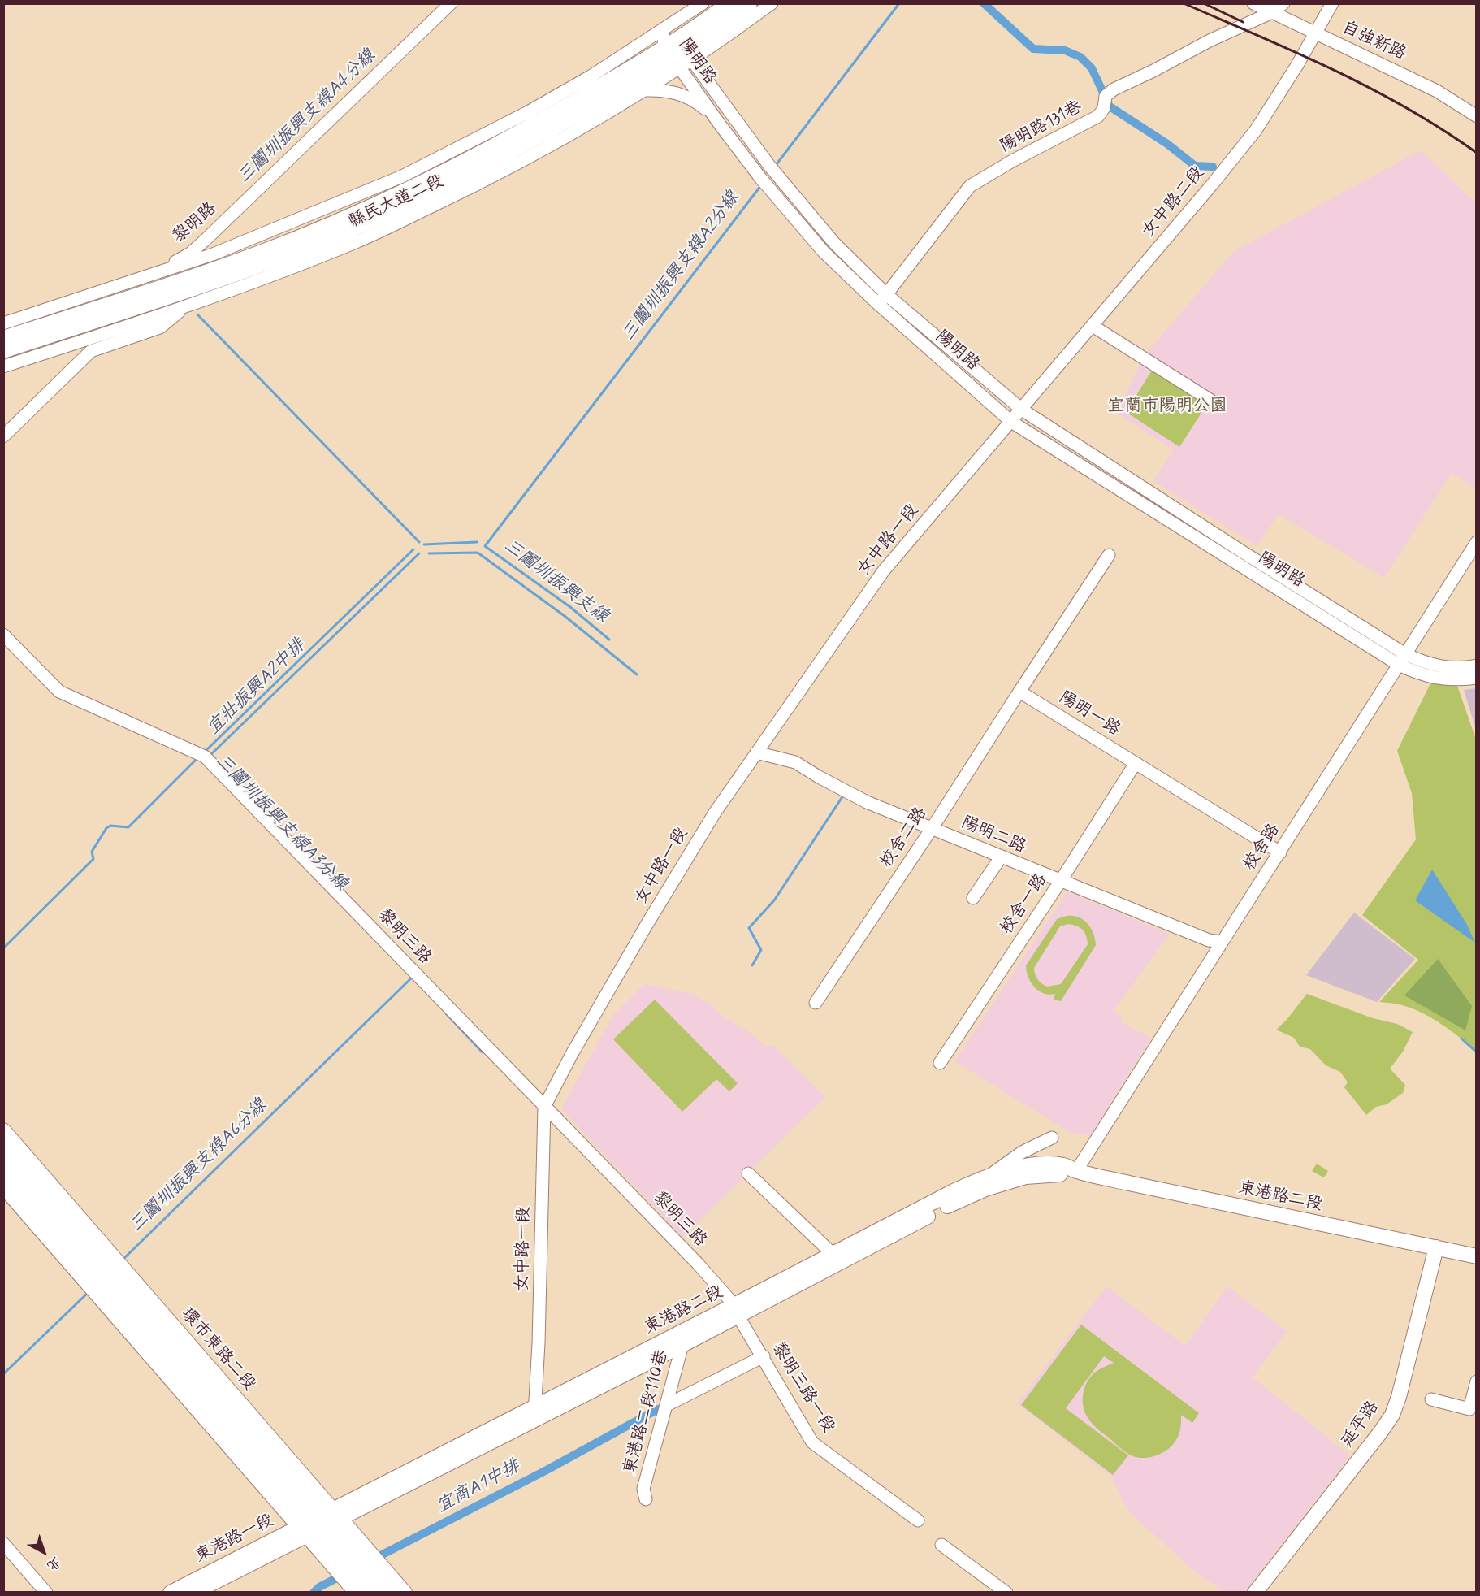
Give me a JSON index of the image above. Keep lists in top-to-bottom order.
{
  "streets": {
    "main road": [
      "縣民大道二段",
      "東港路二段",
      "環市東路二段",
      "延平路",
      "東港路一段"
    ],
    "street": [
      "自強新路",
      "陽明路",
      "陽明路131巷",
      "女中路二段",
      "黎明路",
      "女中路一段",
      "陽明一路",
      "陽明二路",
      "校舍二路",
      "校舍路",
      "校舍一路",
      "黎明三路",
      "黎明三路一段",
      "東港路二段110巷"
    ]
  },
  "crossings": [
    ["自強新路", "陽明路131巷"],
    ["自強新路", "女中路二段"],
    ["陽明路", "陽明路131巷"],
    ["陽明路", "縣民大道二段"],
    ["陽明路", "女中路二段"],
    ["陽明路", "女中路一段"],
    ["陽明路", "校舍路"],
    ["縣民大道二段", "黎明路"],
    ["女中路二段", "女中路一段"],
    ["女中路一段", "陽明二路"],
    ["女中路一段", "黎明三路"],
    ["女中路一段", "東港路二段"],
    ["陽明一路", "校舍二路"],
    ["陽明一路", "校舍路"],
    ["陽明一路", "校舍一路"],
    ["陽明二路", "校舍二路"],
    ["陽明二路", "校舍路"],
    ["陽明二路", "校舍一路"],
    ["校舍路", "東港路二段"],
    ["黎明三路", "東港路二段"],
    ["黎明三路", "黎明三路一段"],
    ["東港路二段", "環市東路二段"],
    ["東港路二段", "黎明三路一段"],
    ["東港路二段", "東港路二段110巷"],
    ["東港路二段", "延平路"],
    ["東港路二段", "東港路一段"],
    ["環市東路二段", "東港路一段"]
  ],
  "water": [
    "三鬮圳振興支線A4分線",
    "三鬮圳振興支線A2分線",
    "三鬮圳振興支線",
    "宜壯振興A2中排",
    "三鬮圳振興支線A3分線",
    "三鬮圳振興支線A6分線",
    "宜商A1中排"
  ],
  "parks": ["宜蘭市陽明公園"],
  "north": "bottom right"
}
